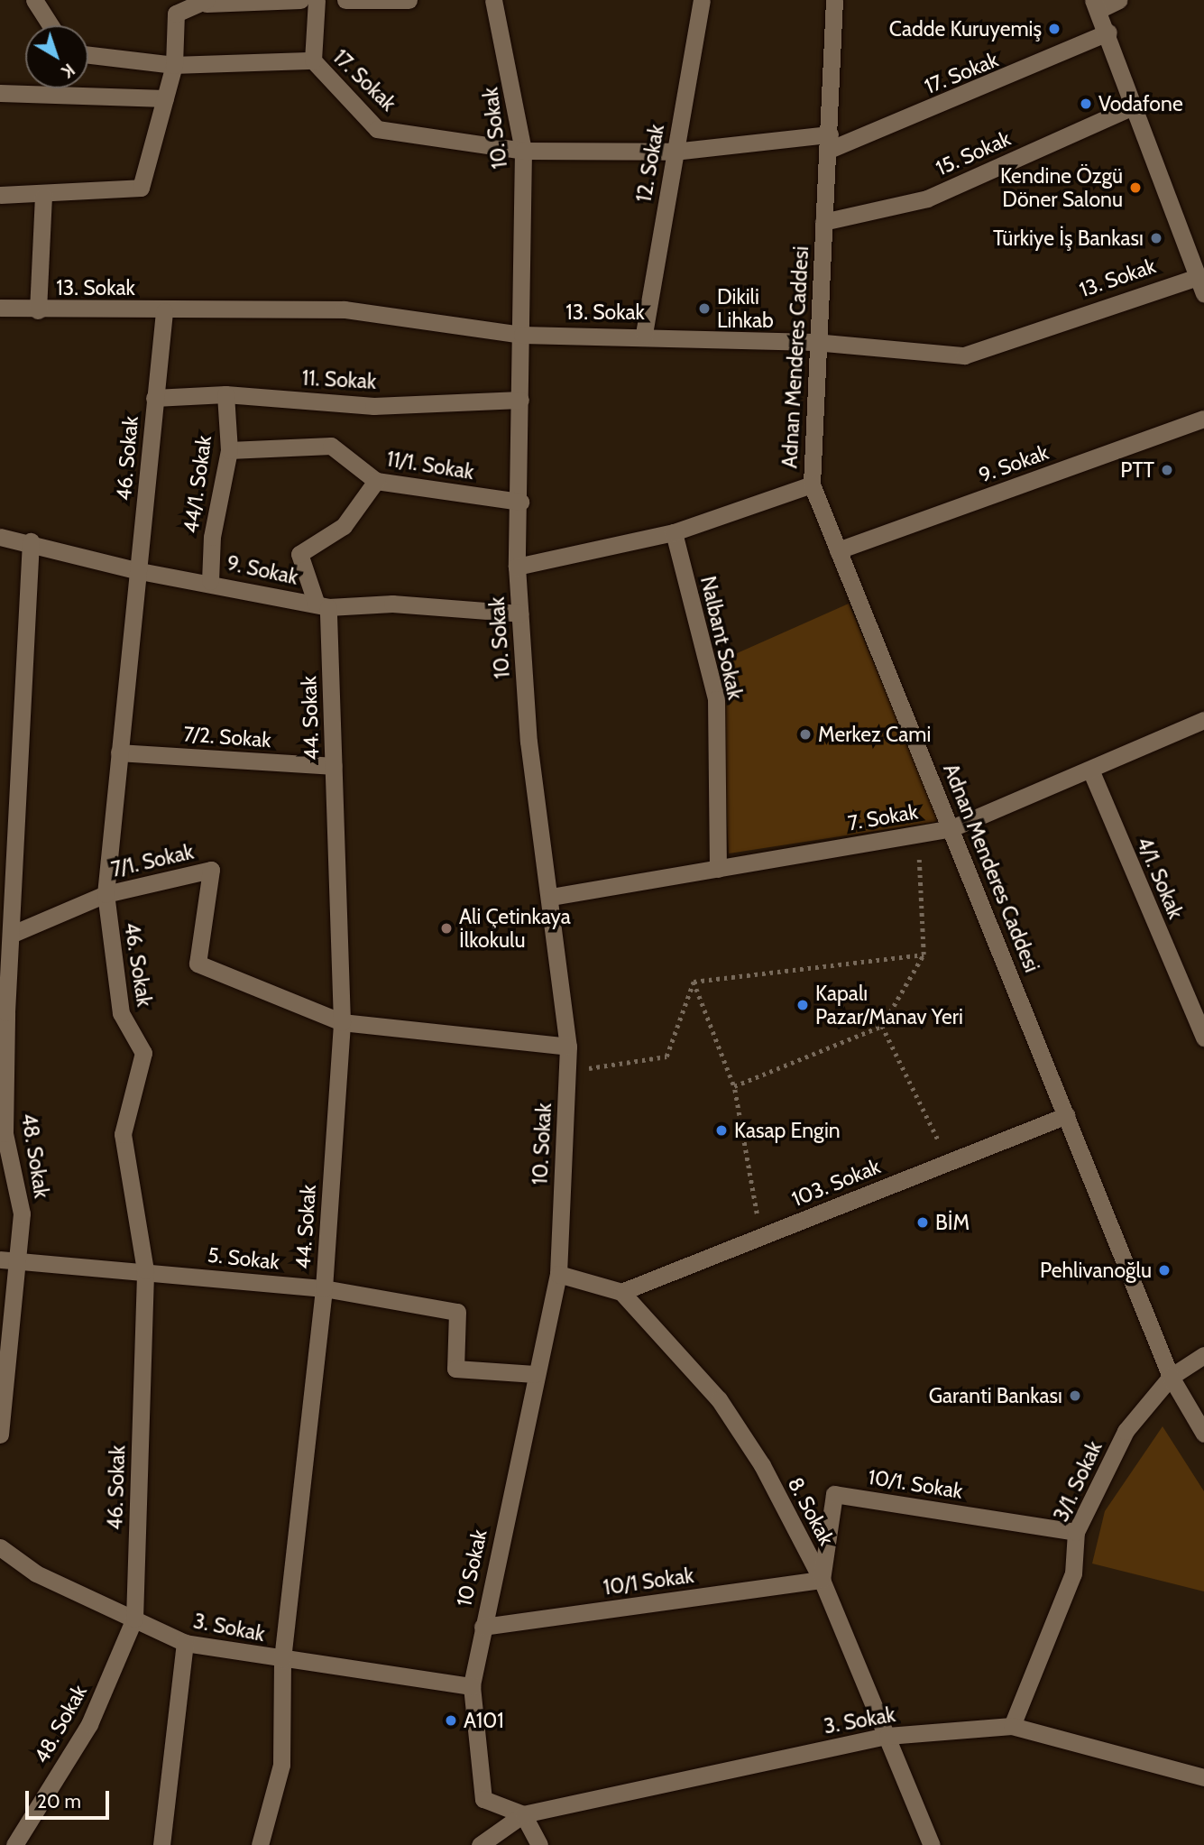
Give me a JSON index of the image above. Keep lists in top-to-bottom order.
{
  "streets": {
    "street": [
      "17. Sokak",
      "10. Sokak",
      "15. Sokak",
      "12. Sokak",
      "13. Sokak",
      "Adnan Menderes Caddesi",
      "11. Sokak",
      "46. Sokak",
      "9. Sokak",
      "11/1. Sokak",
      "44/1. Sokak",
      "Nalbant Sokak",
      "44. Sokak",
      "7/2. Sokak",
      "7. Sokak",
      "7/1. Sokak",
      "4/1. Sokak",
      "48. Sokak",
      "103. Sokak",
      "5. Sokak",
      "3/1. Sokak",
      "10/1. Sokak",
      "8. Sokak",
      "10 Sokak",
      "10/1 Sokak",
      "3. Sokak"
    ]
  },
  "crossings": [
    ["17. Sokak", "10. Sokak"],
    ["17. Sokak", "12. Sokak"],
    ["17. Sokak", "Adnan Menderes Caddesi"],
    ["10. Sokak", "13. Sokak"],
    ["10. Sokak", "11. Sokak"],
    ["10. Sokak", "9. Sokak"],
    ["10. Sokak", "11/1. Sokak"],
    ["10. Sokak", "7. Sokak"],
    ["10. Sokak", "10 Sokak"],
    ["15. Sokak", "Adnan Menderes Caddesi"],
    ["12. Sokak", "13. Sokak"],
    ["13. Sokak", "Adnan Menderes Caddesi"],
    ["13. Sokak", "46. Sokak"],
    ["Adnan Menderes Caddesi", "9. Sokak"],
    ["Adnan Menderes Caddesi", "7. Sokak"],
    ["Adnan Menderes Caddesi", "103. Sokak"],
    ["Adnan Menderes Caddesi", "3/1. Sokak"],
    ["11. Sokak", "46. Sokak"],
    ["11. Sokak", "44/1. Sokak"],
    ["46. Sokak", "9. Sokak"],
    ["46. Sokak", "7/2. Sokak"],
    ["46. Sokak", "7/1. Sokak"],
    ["46. Sokak", "48. Sokak"],
    ["46. Sokak", "5. Sokak"],
    ["46. Sokak", "3. Sokak"],
    ["9. Sokak", "44/1. Sokak"],
    ["9. Sokak", "44. Sokak"],
    ["9. Sokak", "48. Sokak"],
    ["11/1. Sokak", "44/1. Sokak"],
    ["11/1. Sokak", "44. Sokak"],
    ["Nalbant Sokak", "7. Sokak"],
    ["44. Sokak", "7/2. Sokak"],
    ["44. Sokak", "7/1. Sokak"],
    ["44. Sokak", "5. Sokak"],
    ["44. Sokak", "3. Sokak"],
    ["7. Sokak", "4/1. Sokak"],
    ["7/1. Sokak", "48. Sokak"],
    ["48. Sokak", "5. Sokak"],
    ["48. Sokak", "3. Sokak"],
    ["103. Sokak", "8. Sokak"],
    ["5. Sokak", "10 Sokak"],
    ["3/1. Sokak", "10/1. Sokak"],
    ["3/1. Sokak", "3. Sokak"],
    ["10/1. Sokak", "8. Sokak"],
    ["10/1. Sokak", "10/1 Sokak"],
    ["8. Sokak", "10/1 Sokak"],
    ["8. Sokak", "3. Sokak"],
    ["10 Sokak", "10/1 Sokak"],
    ["10 Sokak", "3. Sokak"]
  ],
  "places": [
    "Cadde Kuruyemiş",
    "Vodafone",
    "Kendine Özgü Döner Salonu",
    "Türkiye İş Bankası",
    "Dikili Lihkab",
    "PTT",
    "Merkez Cami",
    "Ali Çetinkaya İlkokulu",
    "Kapalı Pazar/Manav Yeri",
    "Kasap Engin",
    "BİM",
    "Pehlivanoğlu",
    "Garanti Bankası",
    "A101"
  ],
  "scale_bar": "20 m",
  "north": "bottom right"
}
